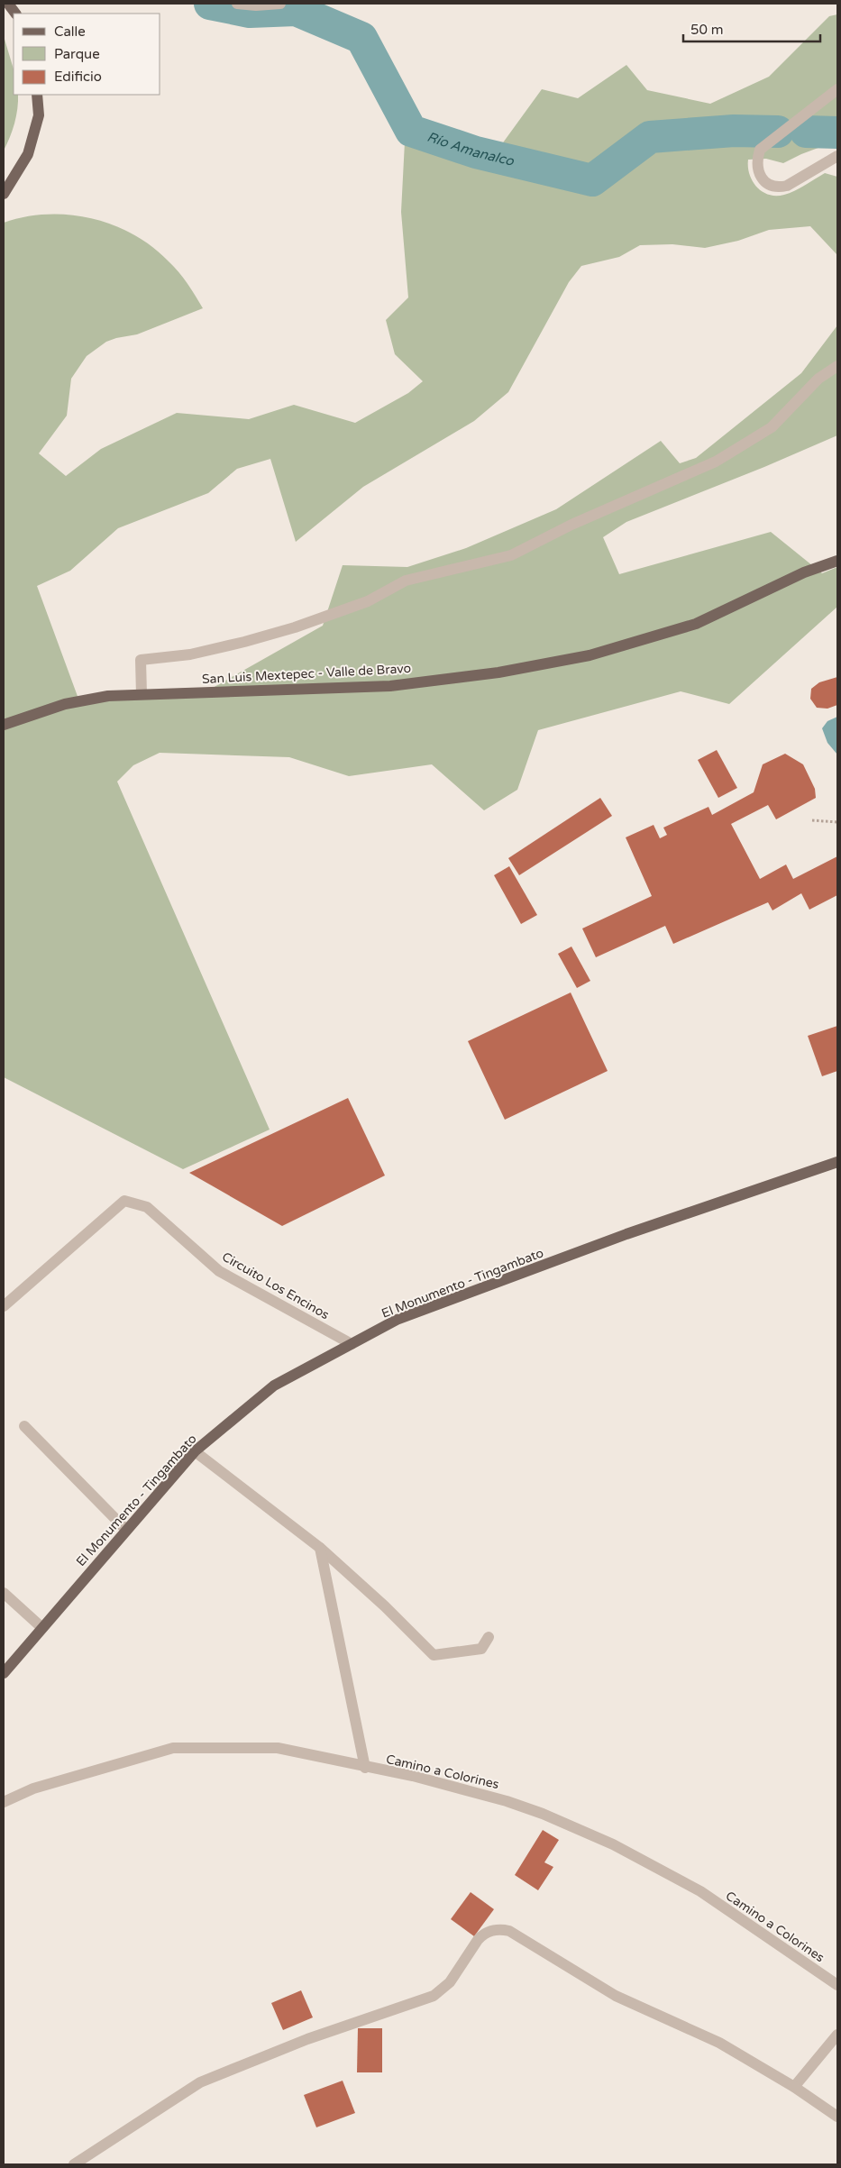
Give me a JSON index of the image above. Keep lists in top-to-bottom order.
{
  "streets": {
    "main road": ["San Luis Mextepec - Valle de Bravo", "El Monumento - Tingambato"],
    "street": ["Circuito Los Encinos", "Camino a Colorines"]
  },
  "crossings": [
    ["El Monumento - Tingambato", "Circuito Los Encinos"]
  ],
  "water": ["Río Amanalco"],
  "legend": ["Calle", "Parque", "Edificio"],
  "scale_bar": "50 m"
}
